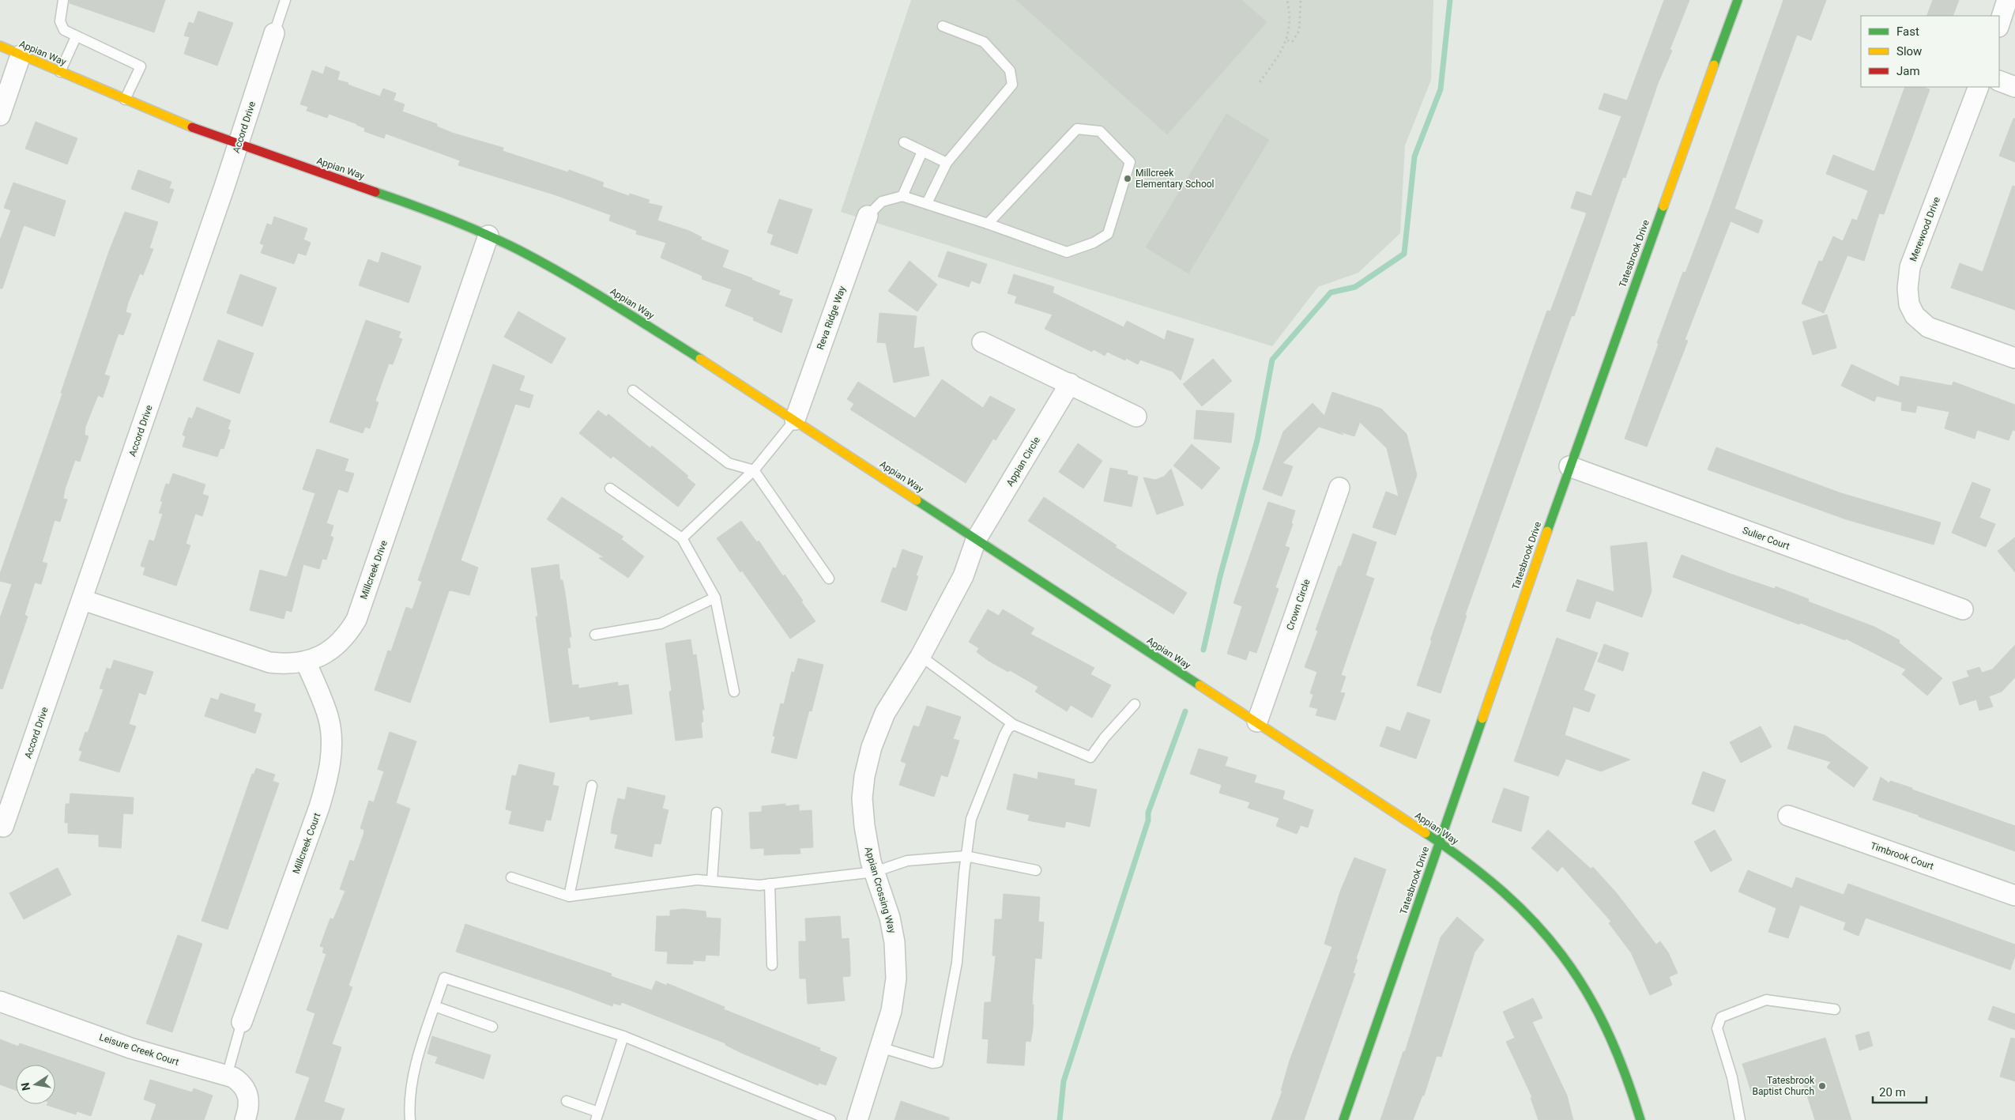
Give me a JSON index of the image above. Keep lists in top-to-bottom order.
{
  "streets": {
    "street": [
      "Appian Way",
      "Accord Drive",
      "Merewood Drive",
      "Tatesbrook Drive",
      "Reva Ridge Way",
      "Appian Circle",
      "Sulier Court",
      "Millcreek Drive",
      "Crown Circle",
      "Millcreek Court",
      "Timbrook Court",
      "Appian Crossing Way",
      "Leisure Creek Court"
    ]
  },
  "crossings": [
    ["Appian Way", "Accord Drive"],
    ["Appian Way", "Tatesbrook Drive"],
    ["Appian Way", "Reva Ridge Way"],
    ["Appian Way", "Appian Circle"],
    ["Appian Way", "Millcreek Drive"],
    ["Appian Way", "Crown Circle"],
    ["Appian Way", "Appian Crossing Way"],
    ["Accord Drive", "Millcreek Drive"],
    ["Tatesbrook Drive", "Sulier Court"],
    ["Appian Circle", "Appian Crossing Way"],
    ["Millcreek Drive", "Millcreek Court"]
  ],
  "places": ["Millcreek Elementary School", "Tatesbrook Baptist Church"],
  "legend": ["Fast", "Slow", "Jam"],
  "scale_bar": "20 m",
  "north": "left"
}
